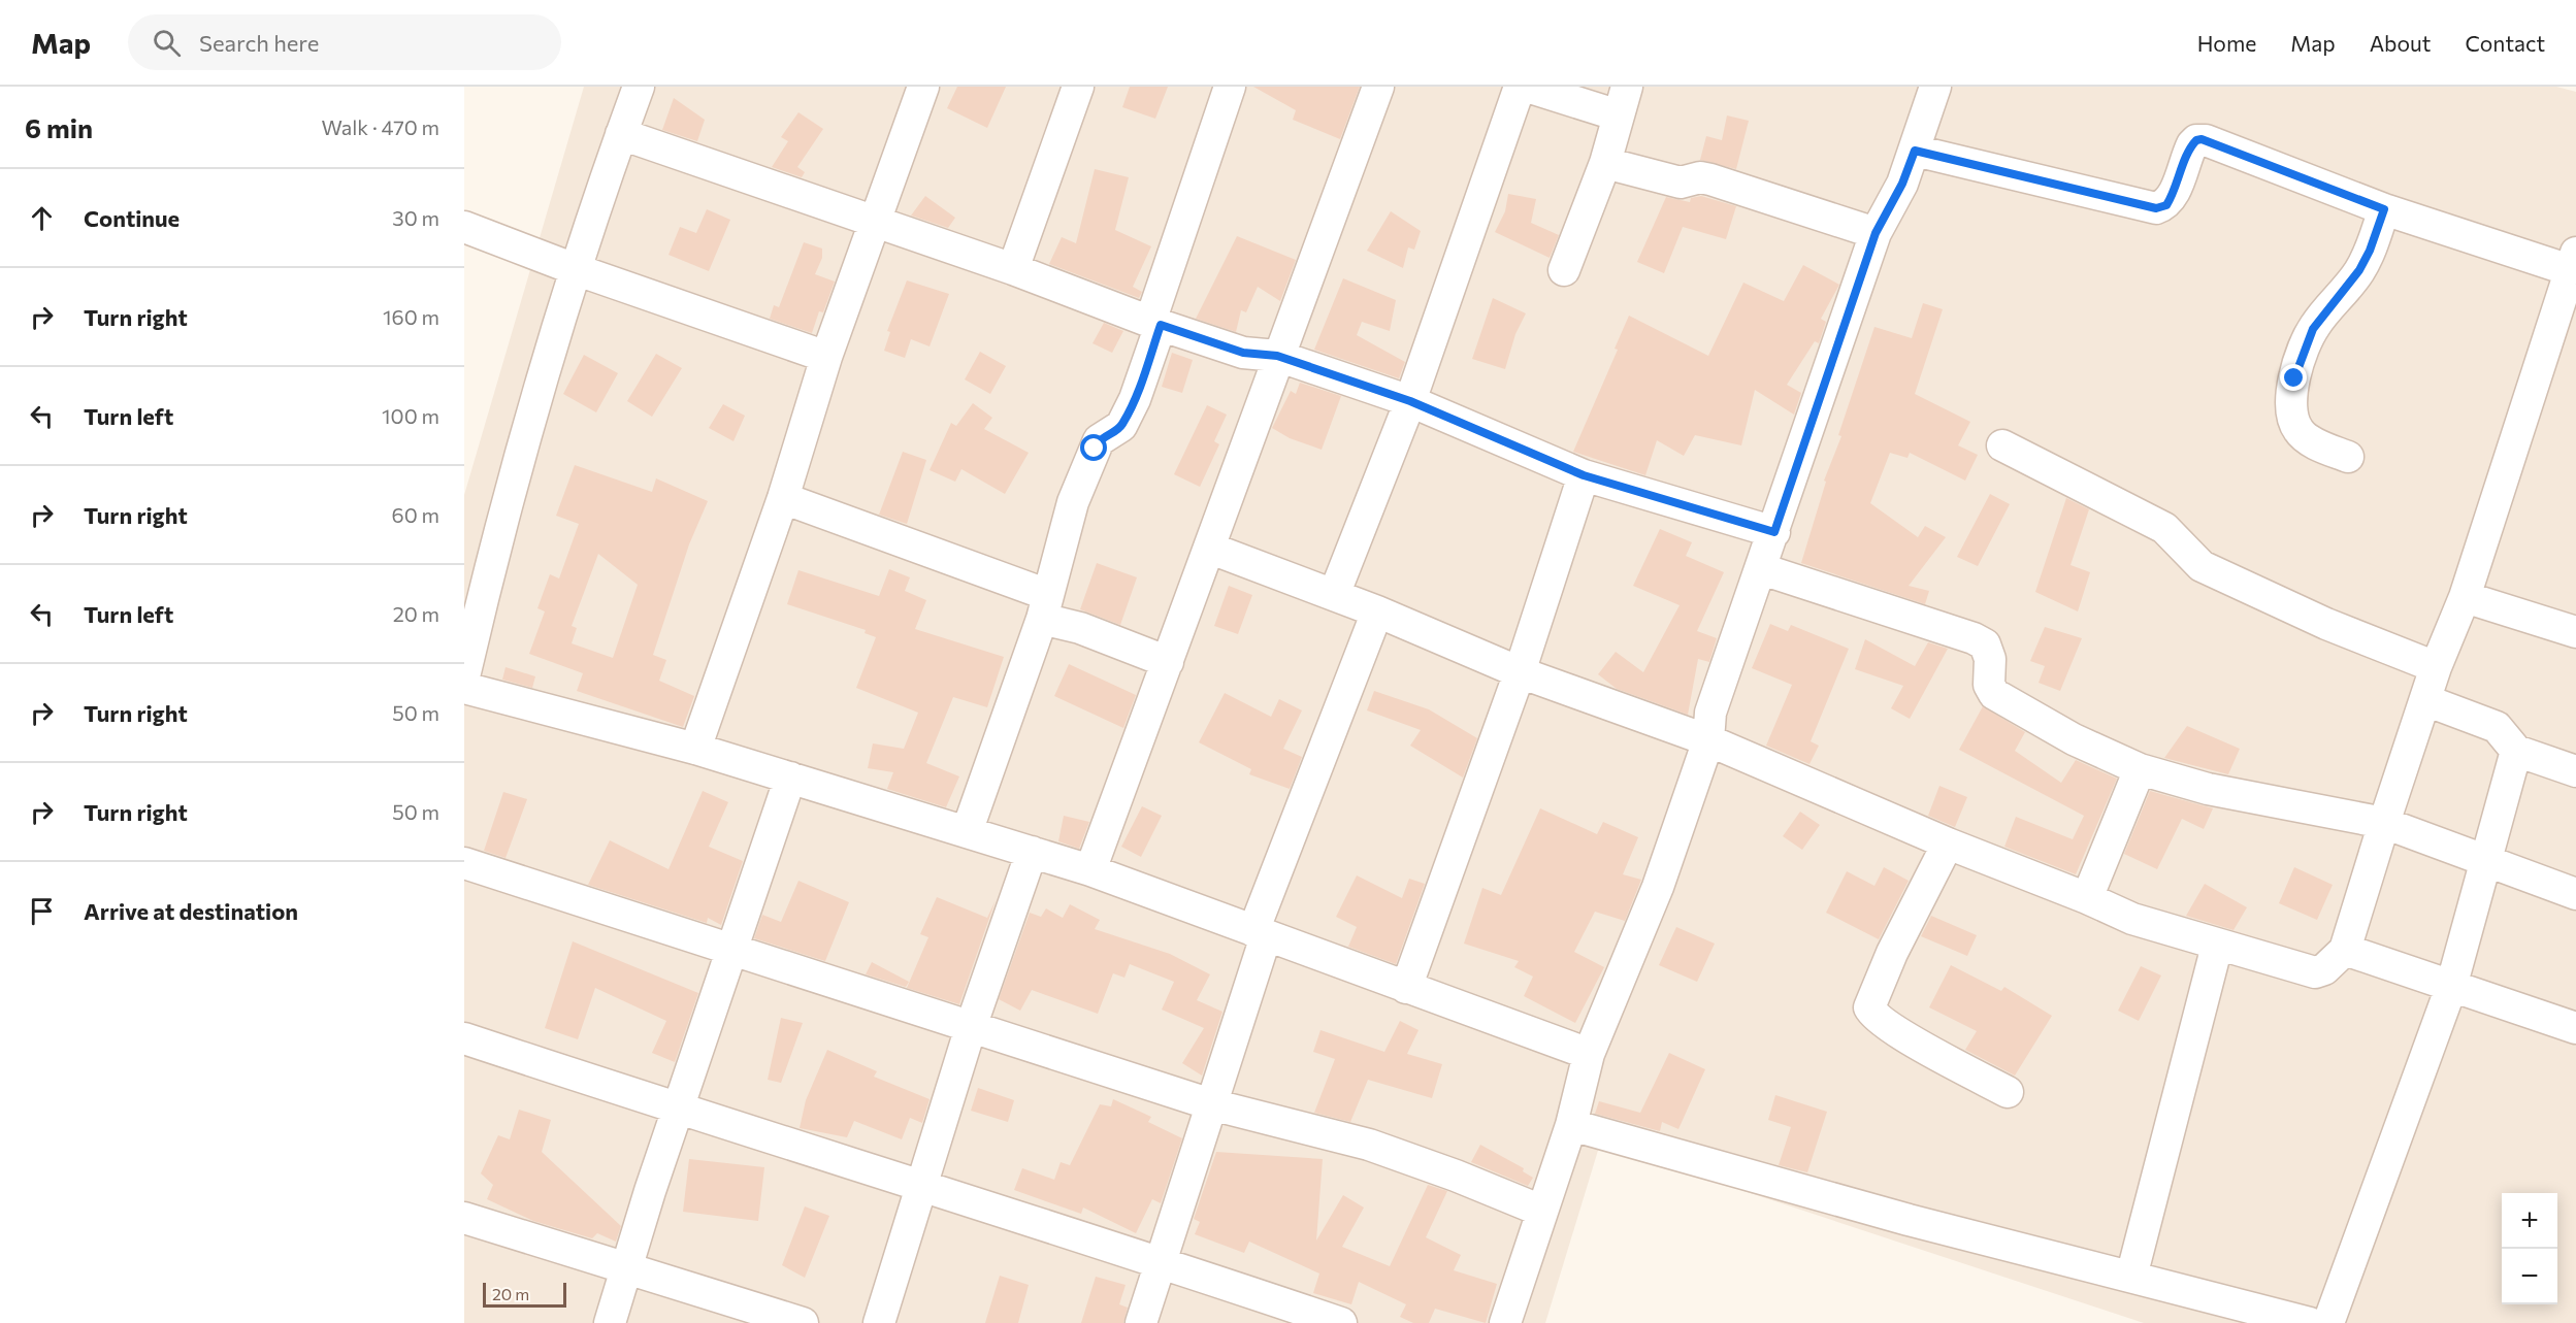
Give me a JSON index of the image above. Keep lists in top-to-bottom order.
{
  "scale_bar": "20 m",
  "page": {
    "header": "Map",
    "search": "Search here",
    "nav": [
      "Home",
      "Map",
      "About",
      "Contact"
    ],
    "heading": ["6 min", "Walk · 470 m"],
    "list": [
      ["Continue", "30 m"],
      ["Turn right", "160 m"],
      ["Turn left", "100 m"],
      ["Turn right", "60 m"],
      ["Turn left", "20 m"],
      ["Turn right", "50 m"],
      ["Turn right", "50 m"],
      "Arrive at destination"
    ],
    "map_buttons": ["+", "−"],
    "scale": "20 m"
  }
}
